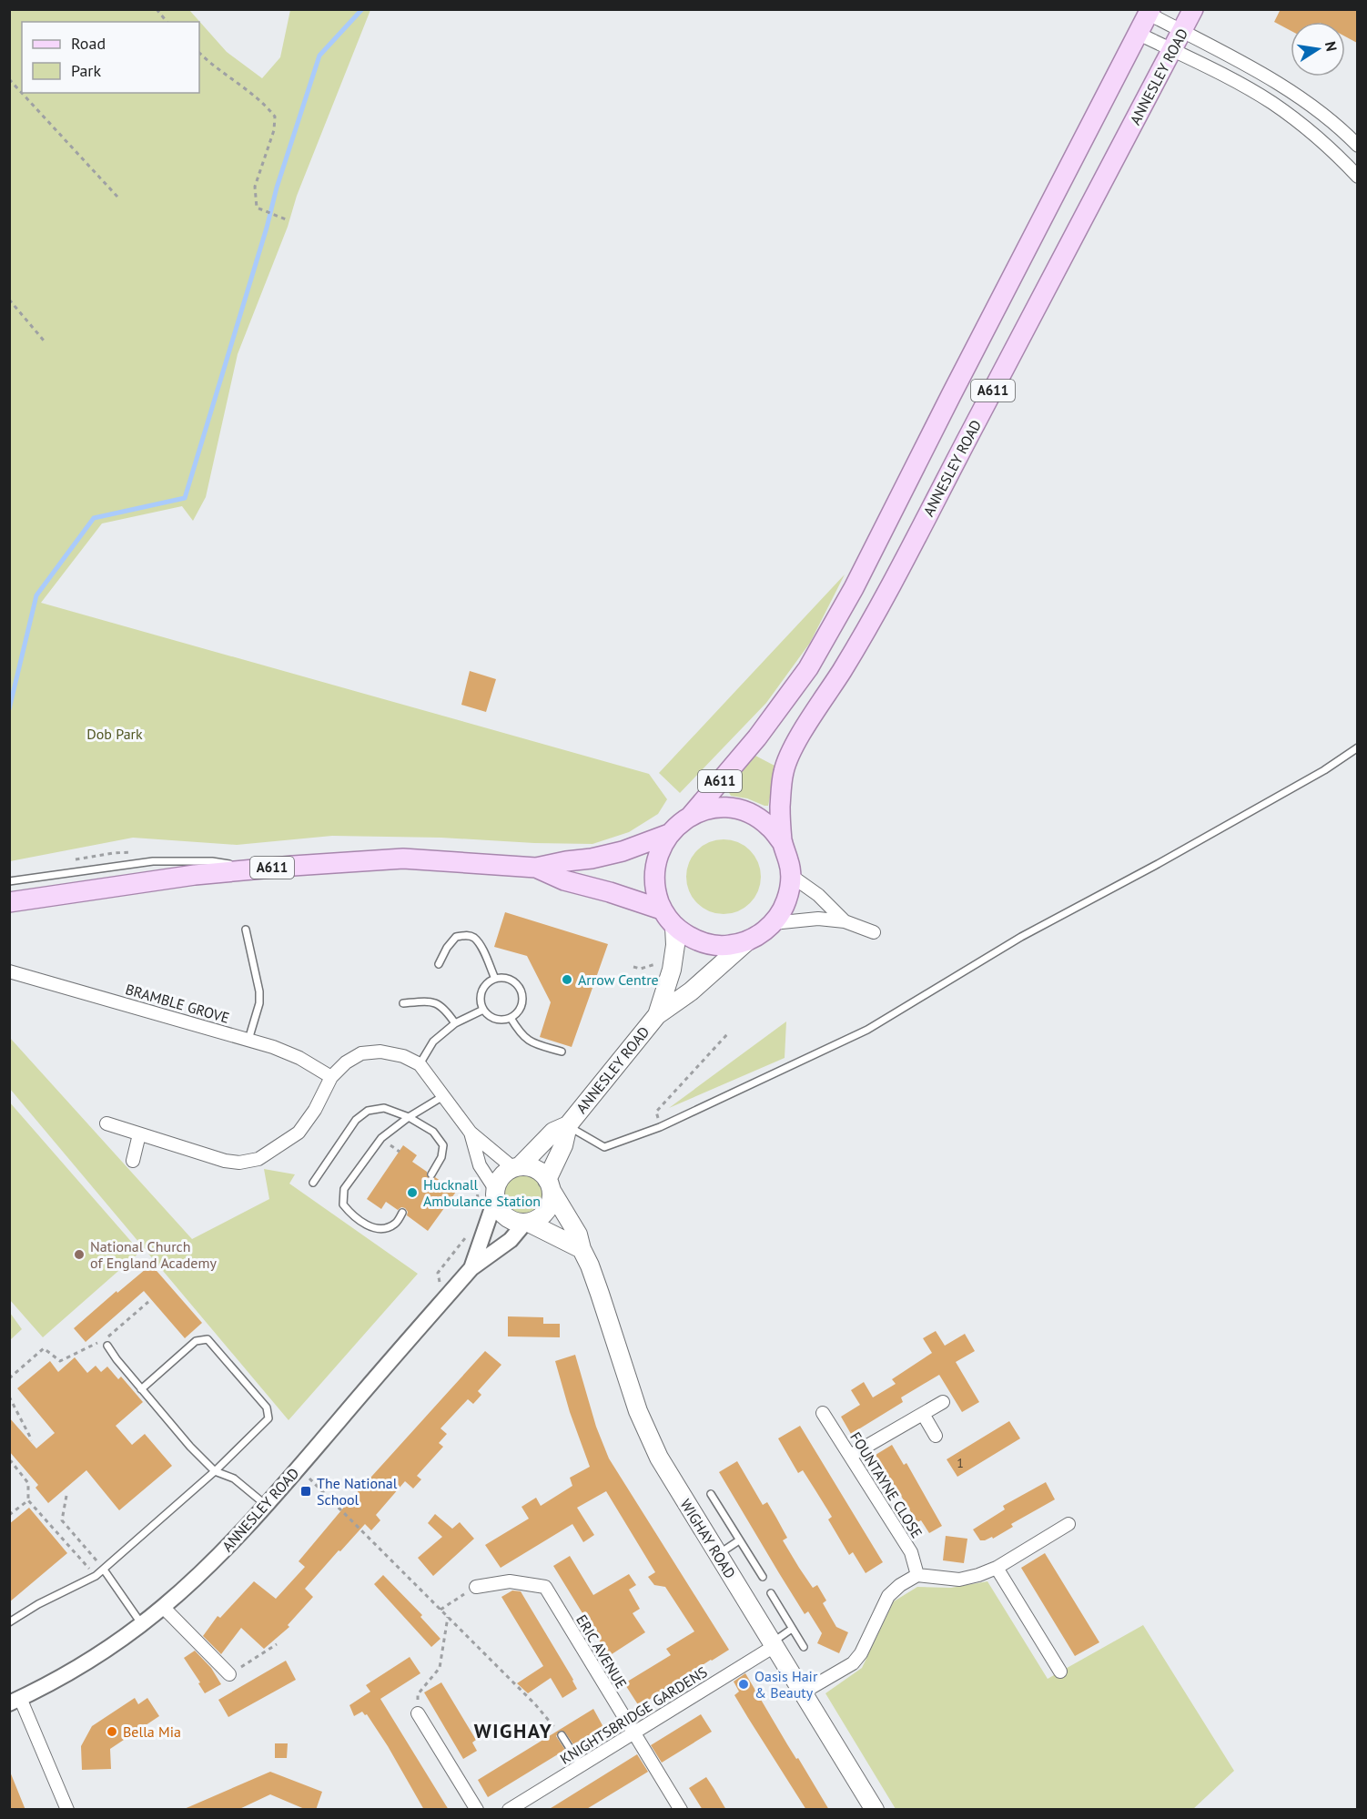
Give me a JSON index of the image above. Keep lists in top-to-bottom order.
{
  "streets": {
    "main road": ["ANNESLEY ROAD", "A611", "WIGHAY ROAD"],
    "street": [
      "BRAMBLE GROVE",
      "FOUNTAYNE CLOSE",
      "ERIC AVENUE",
      "KNIGHTSBRIDGE GARDENS"
    ]
  },
  "crossings": [
    ["ANNESLEY ROAD", "A611"],
    ["ANNESLEY ROAD", "WIGHAY ROAD"],
    ["WIGHAY ROAD", "KNIGHTSBRIDGE GARDENS"],
    ["ERIC AVENUE", "KNIGHTSBRIDGE GARDENS"]
  ],
  "districts": ["WIGHAY"],
  "parks": ["Dob Park"],
  "places": {
    "other": [
      "Arrow Centre",
      "Hucknall Ambulance Station",
      "National Church of England Academy",
      "Oasis Hair & Beauty",
      "Bella Mia"
    ],
    "transit": ["The National School"]
  },
  "house_numbers": ["1"],
  "legend": ["Road", "Park"],
  "north": "right"
}
